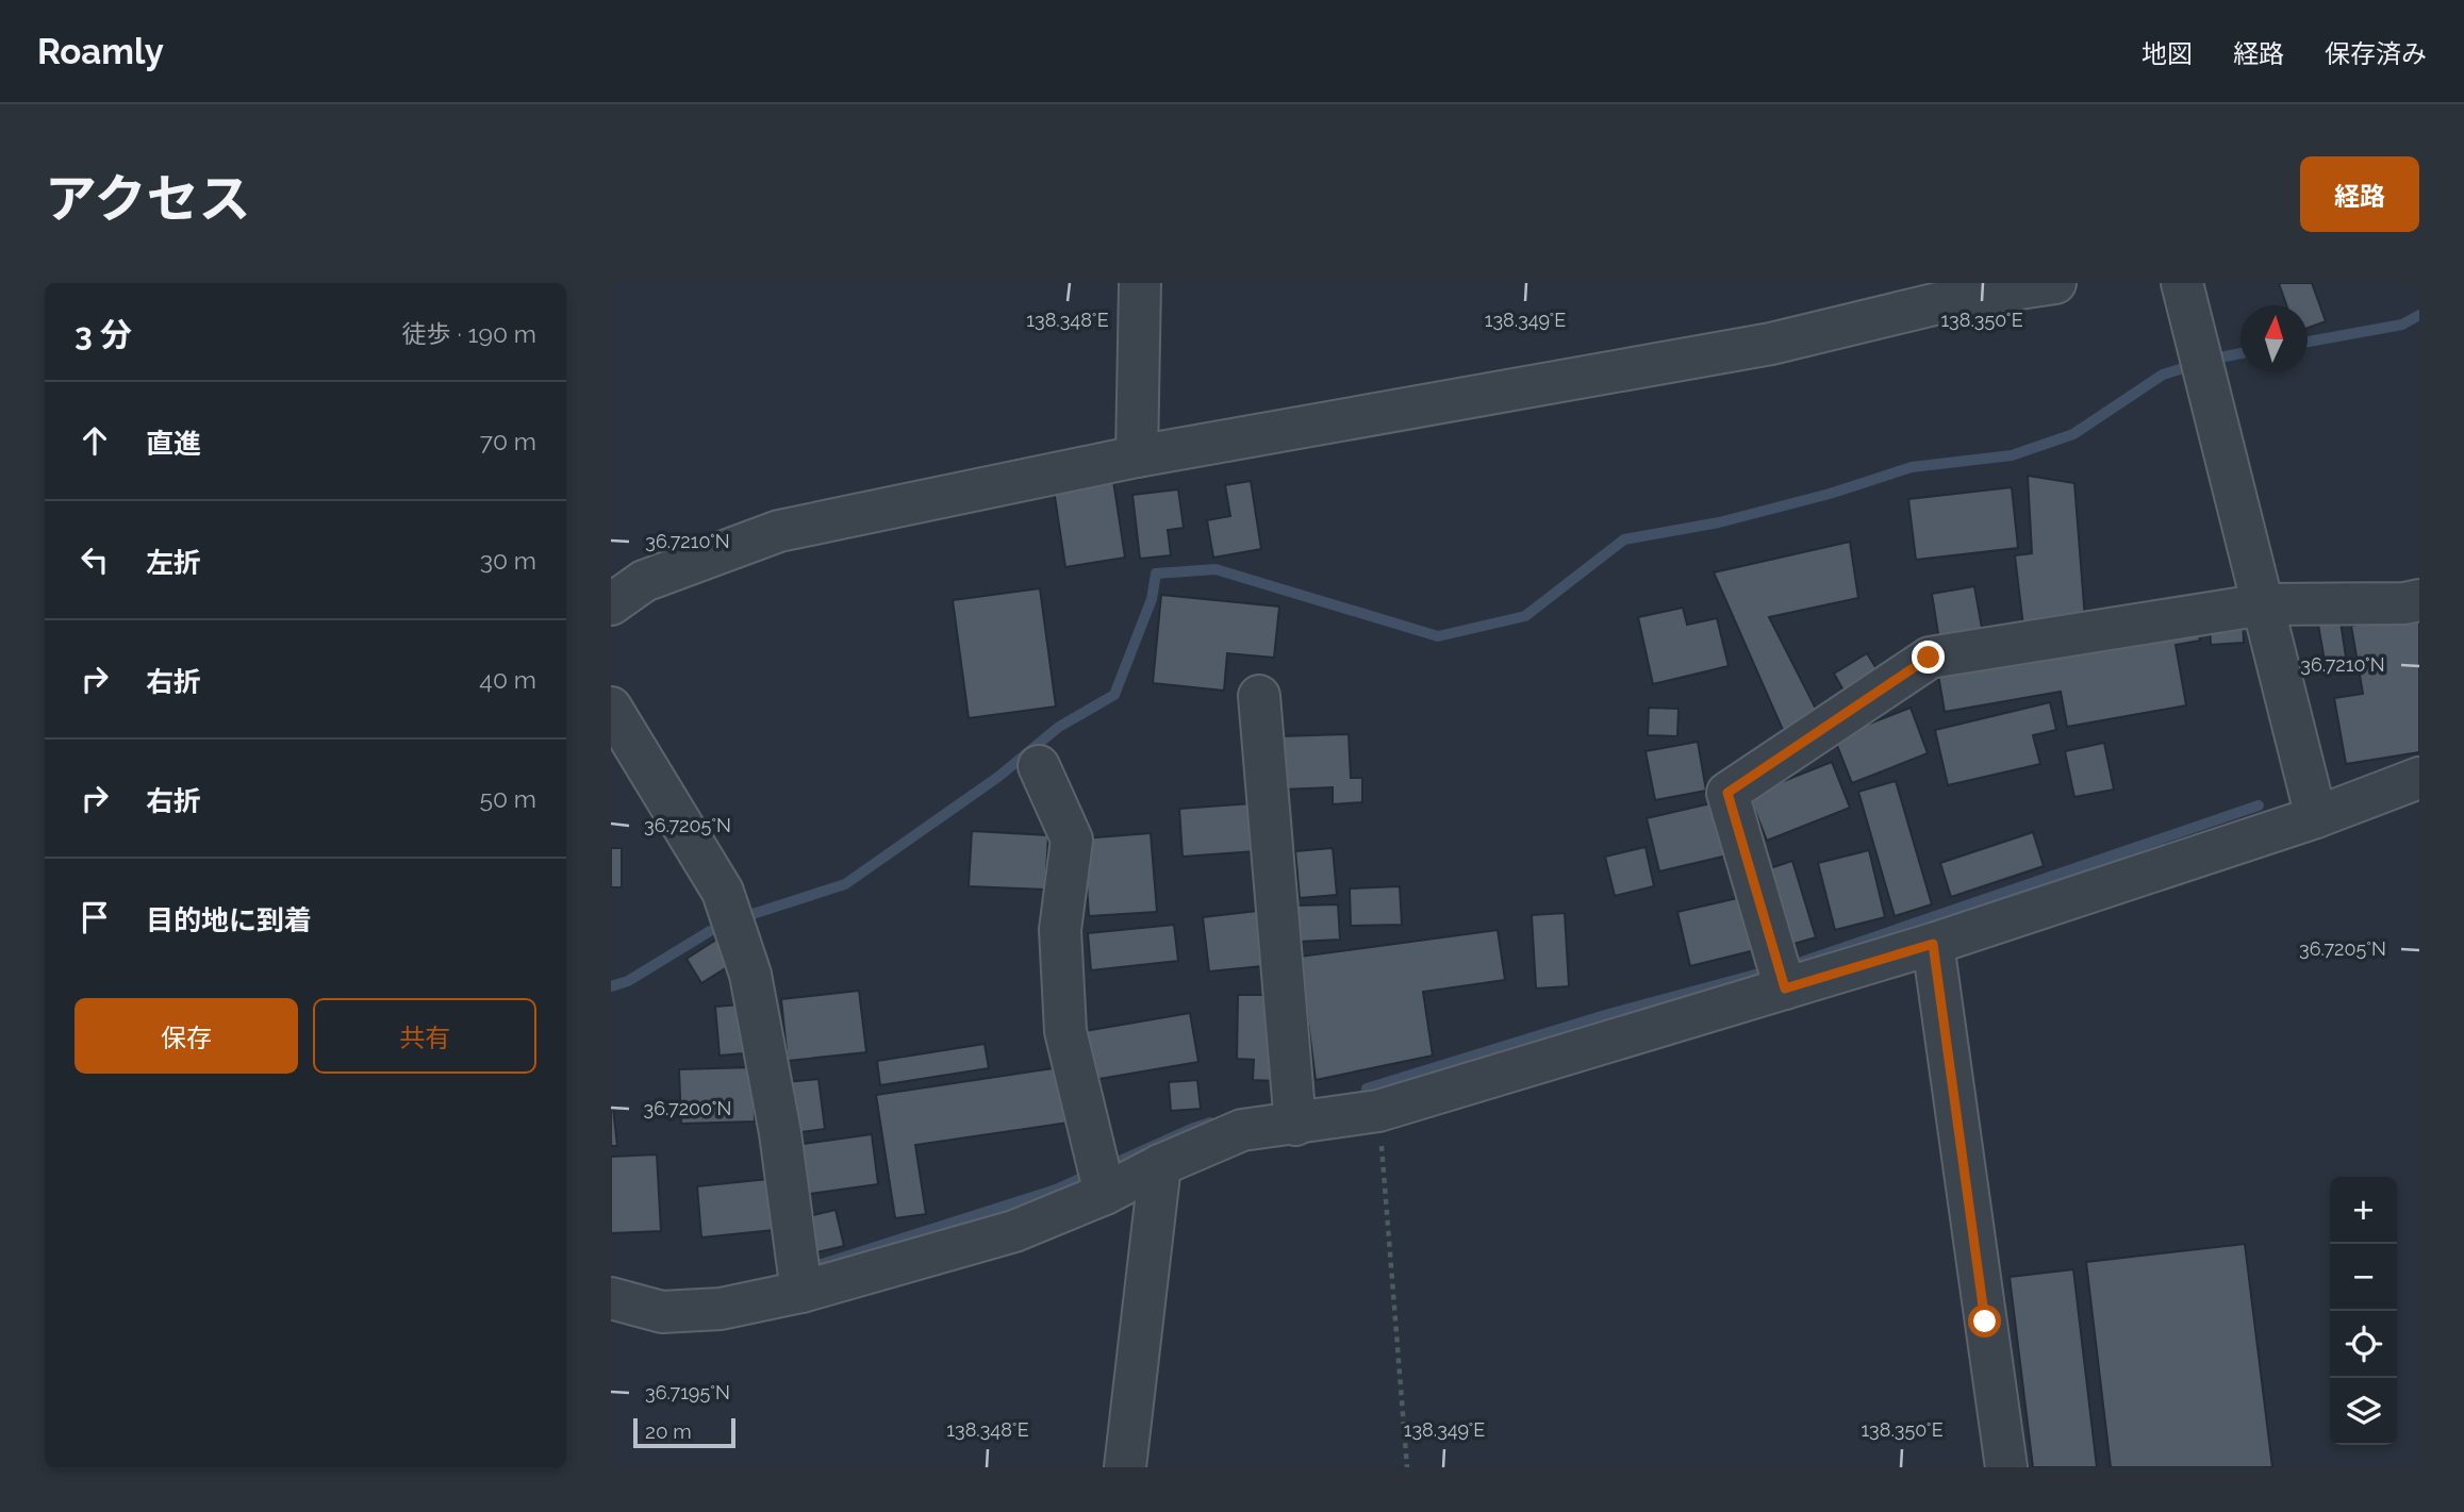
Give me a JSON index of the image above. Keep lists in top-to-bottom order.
{
  "scale_bar": "20 m",
  "north": "top",
  "page": {
    "header": "Roamly",
    "nav": ["地図", "経路", "保存済み"],
    "title": "アクセス",
    "buttons": [
      "経路",
      ["保存", "共有"]
    ],
    "heading": ["3 分", "徒歩 · 190 m"],
    "list": [
      ["直進", "70 m"],
      ["左折", "30 m"],
      ["右折", "40 m"],
      ["右折", "50 m"],
      "目的地に到着"
    ],
    "map_buttons": ["+", "−"],
    "scale": "20 m"
  },
  "coordinates": [
    "138.348°E",
    "138.349°E",
    "138.350°E",
    "36.7210°N",
    "36.7205°N",
    "36.7200°N",
    "36.7195°N"
  ]
}
